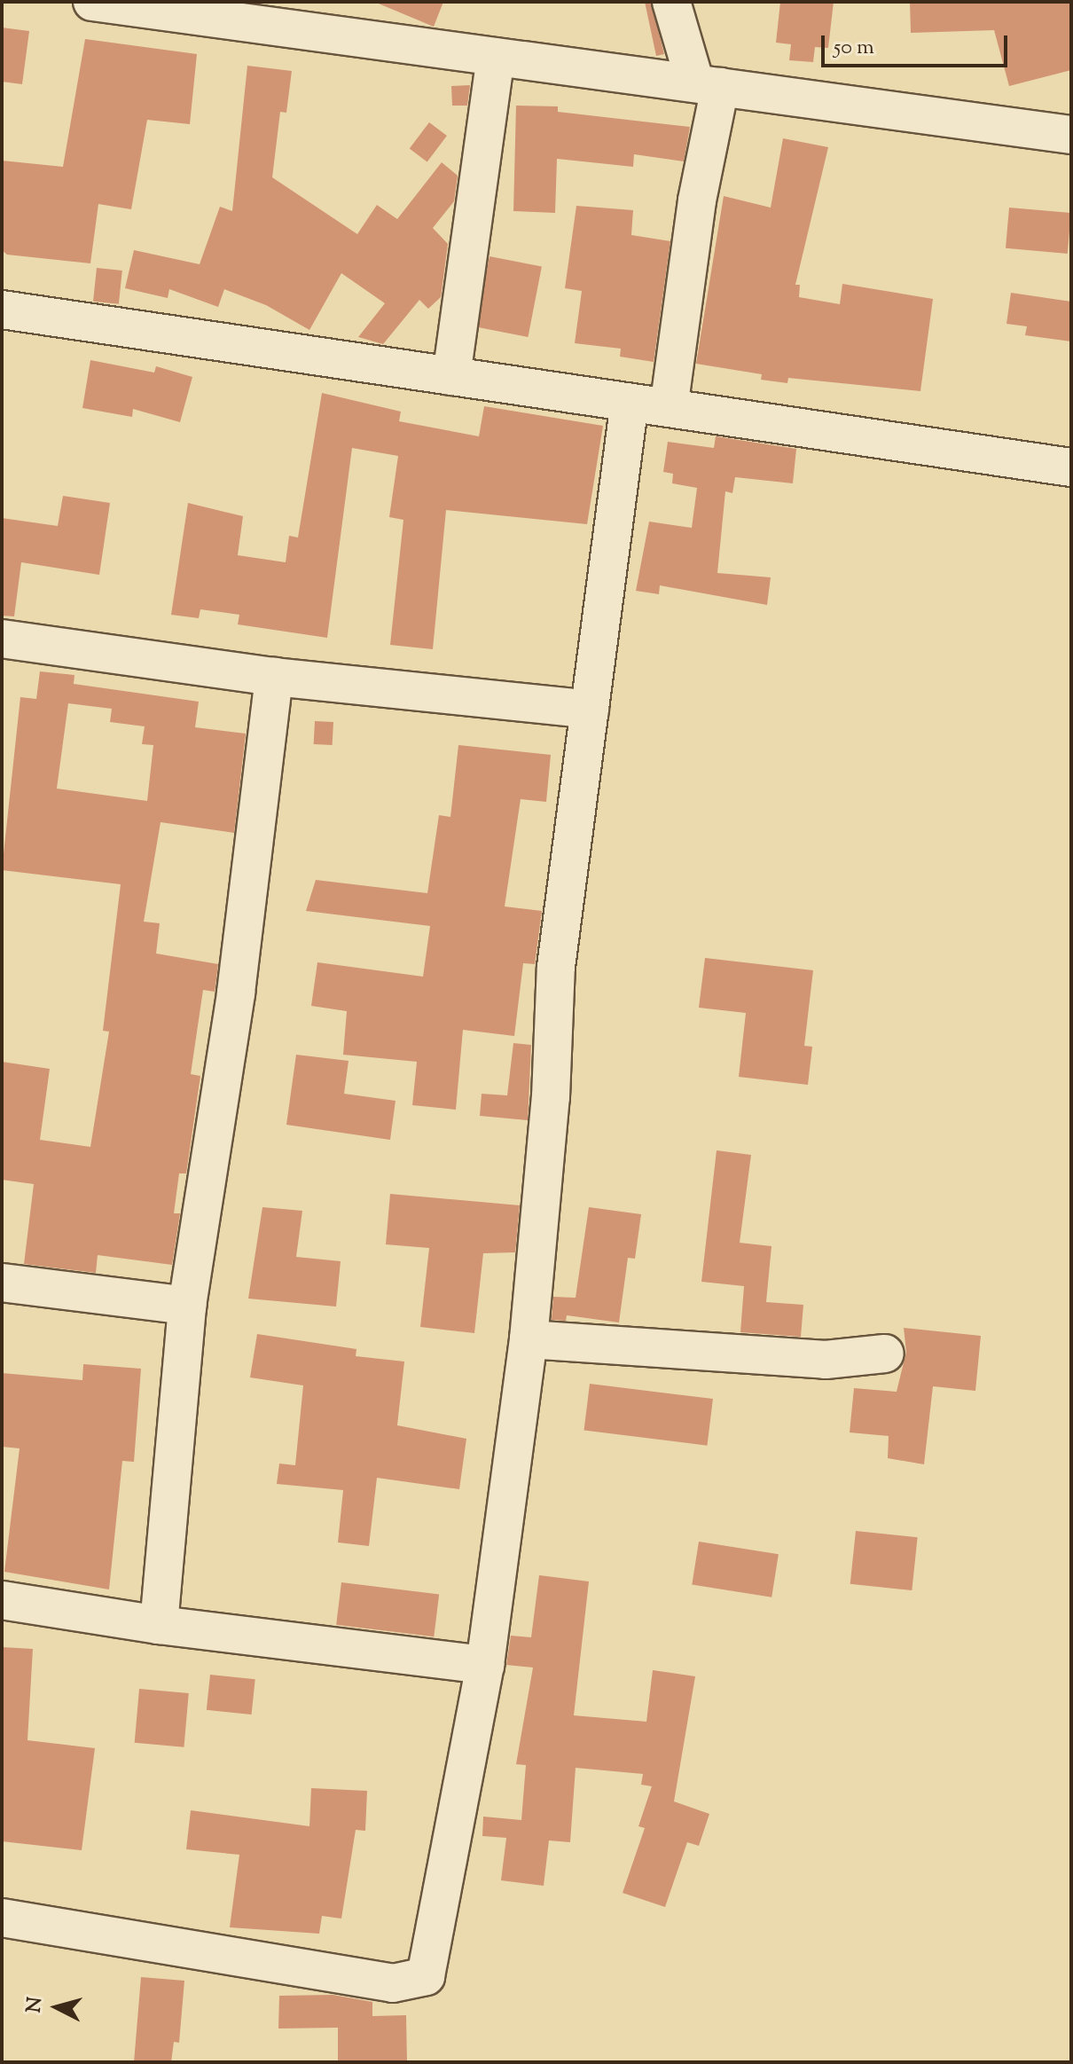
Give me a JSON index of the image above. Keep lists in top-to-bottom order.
{
  "scale_bar": "50 m",
  "north": "left"
}
